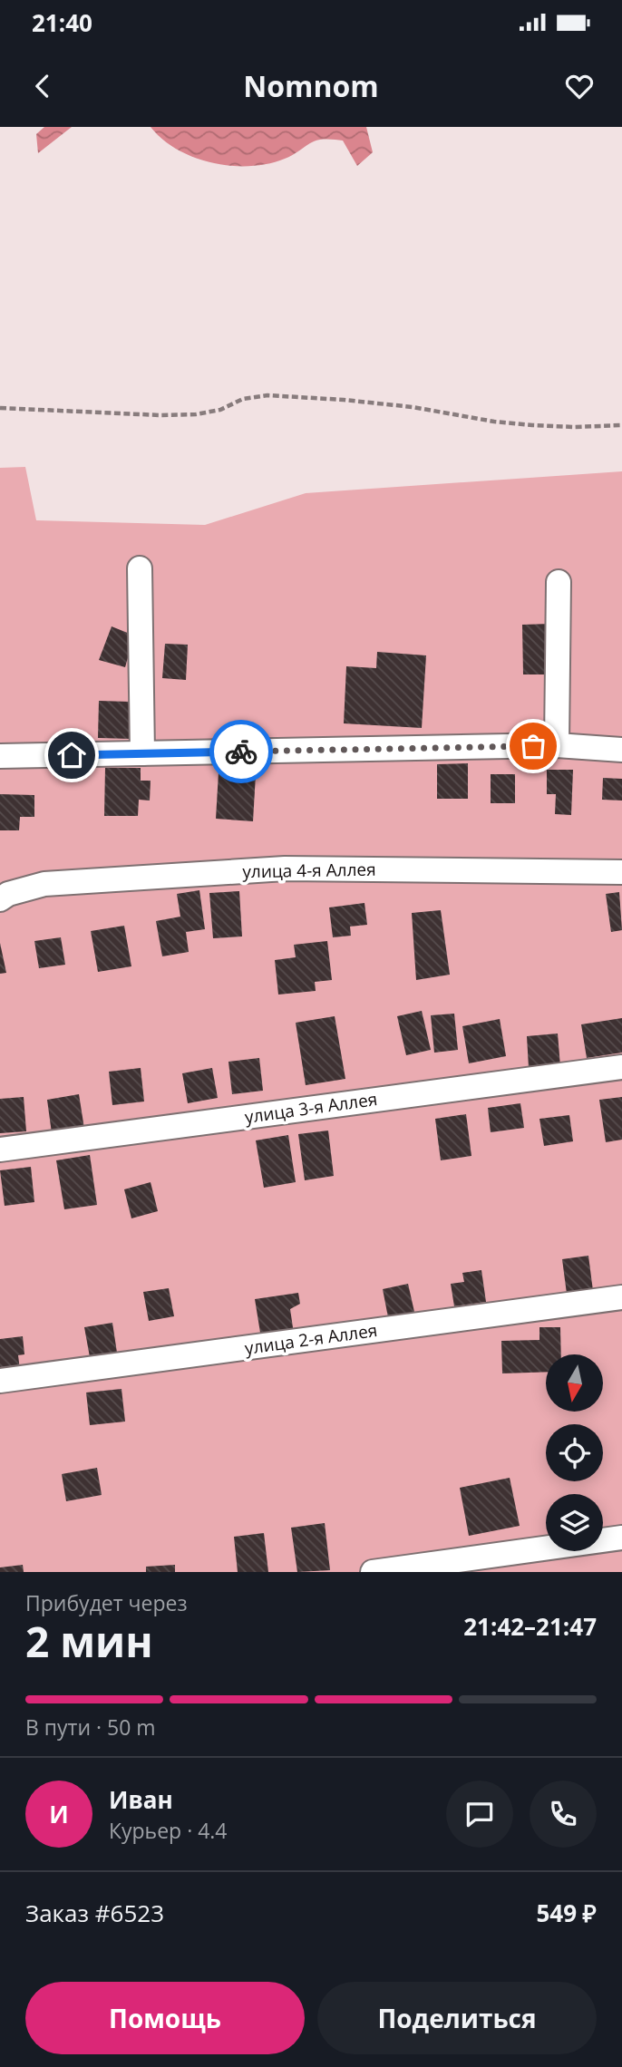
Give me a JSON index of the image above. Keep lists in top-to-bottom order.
{
  "streets": {
    "street": ["улица 4-я Аллея", "улица 3-я Аллея", "улица 2-я Аллея"]
  },
  "north": "bottom",
  "page": {
    "status": "21:40",
    "header": "Nomnom",
    "heading": ["2 мин", "Прибудет через", "21:42–21:47"],
    "panel": [
      "Иван",
      "Курьер · 4.4",
      "Заказ #6523",
      "549 ₽"
    ],
    "bar": "В пути · 50 m",
    "round": "И",
    "buttons": ["Помощь", "Поделиться"]
  }
}
